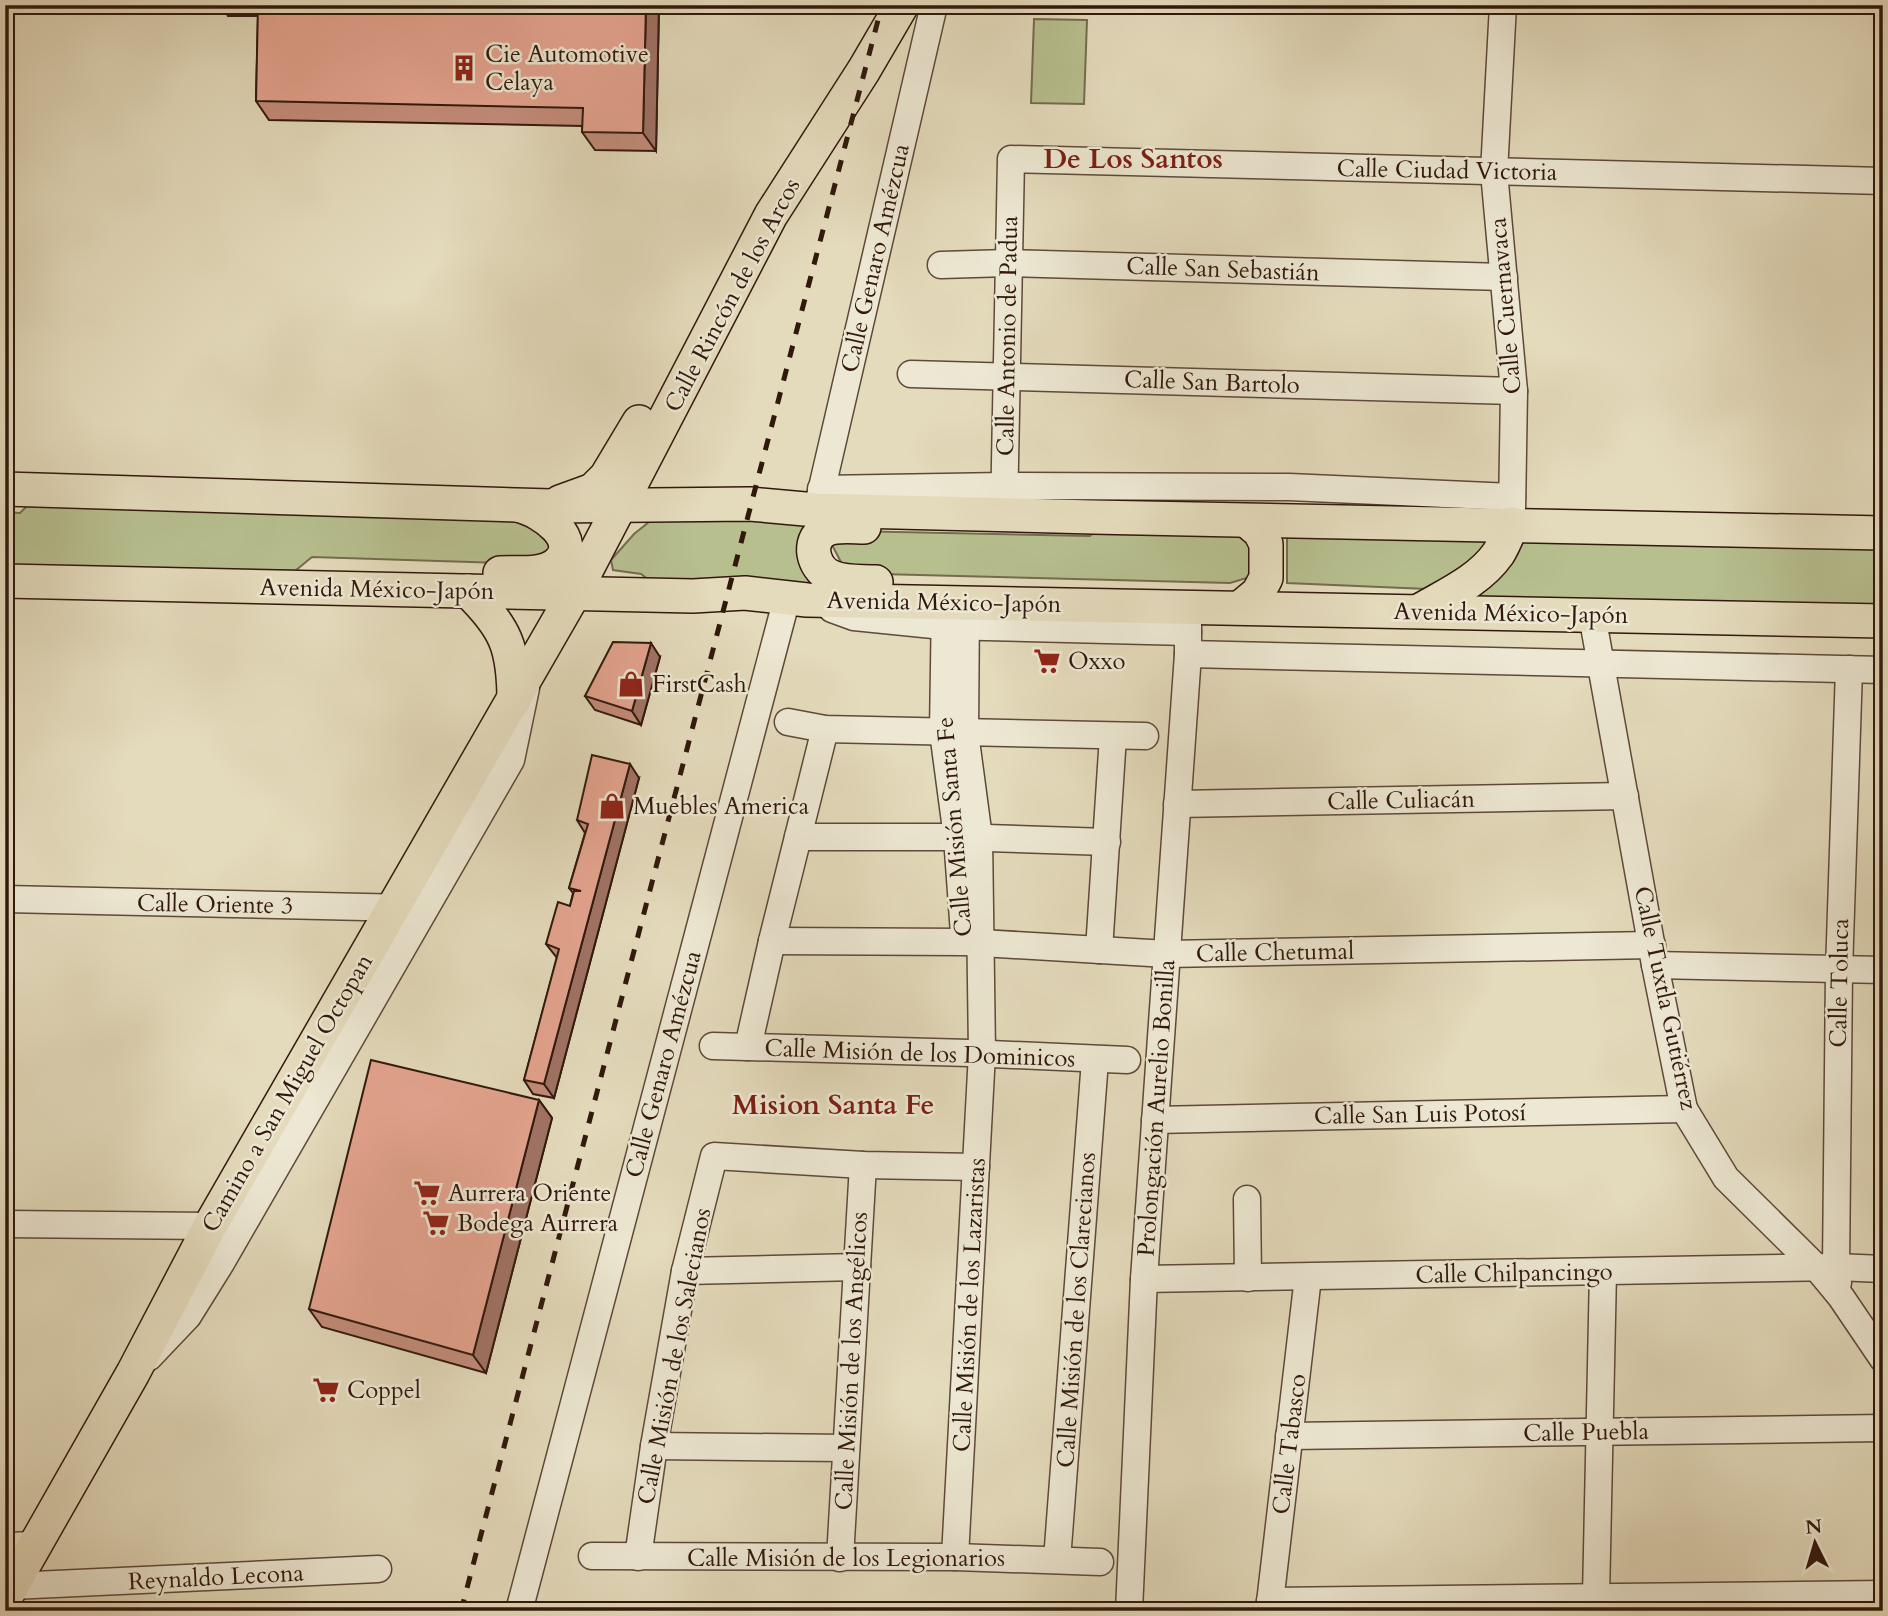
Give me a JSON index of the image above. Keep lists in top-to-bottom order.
{
  "streets": {
    "main road": ["Calle Rincón de los Arcos", "Avenida México-Japón", "Camino a San Miguel Octopan"],
    "street": [
      "Calle Ciudad Victoria",
      "Calle Genaro Amézcua",
      "Calle San Sebastián",
      "Calle Cuernavaca",
      "Calle Antonio de Padua",
      "Calle San Bartolo",
      "Calle Culiacán",
      "Calle Misión Santa Fe",
      "Calle Oriente 3",
      "Calle Chetumal",
      "Calle Toluca",
      "Calle Tuxtla Gutiérrez",
      "Calle Misión de los Dominicos",
      "Prolongación Aurelio Bonilla",
      "Calle San Luis Potosí",
      "Calle Chilpancingo",
      "Calle Misión de los Lazaristas",
      "Calle Misión de los Clarecianos",
      "Calle Misión de los Salecianos",
      "Calle Misión de los Angélicos",
      "Calle Puebla",
      "Calle Tabasco",
      "Calle Misión de los Legionarios",
      "Reynaldo Lecona"
    ]
  },
  "crossings": [
    ["Calle Ciudad Victoria", "Calle Cuernavaca"],
    ["Calle Ciudad Victoria", "Calle Antonio de Padua"],
    ["Calle Genaro Amézcua", "Avenida México-Japón"],
    ["Calle San Sebastián", "Calle Cuernavaca"],
    ["Calle San Sebastián", "Calle Antonio de Padua"],
    ["Calle Rincón de los Arcos", "Avenida México-Japón"],
    ["Calle Rincón de los Arcos", "Camino a San Miguel Octopan"],
    ["Calle Cuernavaca", "Calle San Bartolo"],
    ["Calle Antonio de Padua", "Calle San Bartolo"],
    ["Avenida México-Japón", "Calle Misión Santa Fe"],
    ["Avenida México-Japón", "Calle Tuxtla Gutiérrez"],
    ["Avenida México-Japón", "Camino a San Miguel Octopan"],
    ["Avenida México-Japón", "Prolongación Aurelio Bonilla"],
    ["Calle Culiacán", "Calle Tuxtla Gutiérrez"],
    ["Calle Culiacán", "Prolongación Aurelio Bonilla"],
    ["Calle Misión Santa Fe", "Calle Chetumal"],
    ["Calle Misión Santa Fe", "Calle Misión de los Dominicos"],
    ["Calle Misión Santa Fe", "Calle Misión de los Lazaristas"],
    ["Calle Oriente 3", "Camino a San Miguel Octopan"],
    ["Calle Chetumal", "Calle Toluca"],
    ["Calle Chetumal", "Calle Tuxtla Gutiérrez"],
    ["Calle Chetumal", "Prolongación Aurelio Bonilla"],
    ["Calle Toluca", "Calle Tuxtla Gutiérrez"],
    ["Calle Toluca", "Calle Chilpancingo"],
    ["Calle Tuxtla Gutiérrez", "Calle San Luis Potosí"],
    ["Calle Tuxtla Gutiérrez", "Calle Chilpancingo"],
    ["Calle Misión de los Dominicos", "Calle Misión de los Lazaristas"],
    ["Calle Misión de los Dominicos", "Calle Misión de los Clarecianos"],
    ["Camino a San Miguel Octopan", "Reynaldo Lecona"],
    ["Prolongación Aurelio Bonilla", "Calle San Luis Potosí"],
    ["Prolongación Aurelio Bonilla", "Calle Chilpancingo"],
    ["Calle Chilpancingo", "Calle Tabasco"],
    ["Calle Misión de los Lazaristas", "Calle Misión de los Legionarios"],
    ["Calle Misión de los Clarecianos", "Calle Misión de los Legionarios"],
    ["Calle Misión de los Salecianos", "Calle Misión de los Angélicos"],
    ["Calle Misión de los Salecianos", "Calle Misión de los Legionarios"],
    ["Calle Misión de los Angélicos", "Calle Misión de los Legionarios"],
    ["Calle Puebla", "Calle Tabasco"]
  ],
  "districts": ["De Los Santos", "Mision Santa Fe"],
  "places": {
    "building": ["Cie Automotive Celaya"],
    "supermarket": [
      "Oxxo",
      "Aurrera Oriente",
      "Bodega Aurrera",
      "Coppel"
    ],
    "shop": ["FirstCash", "Muebles America"]
  },
  "north": "top"
}
